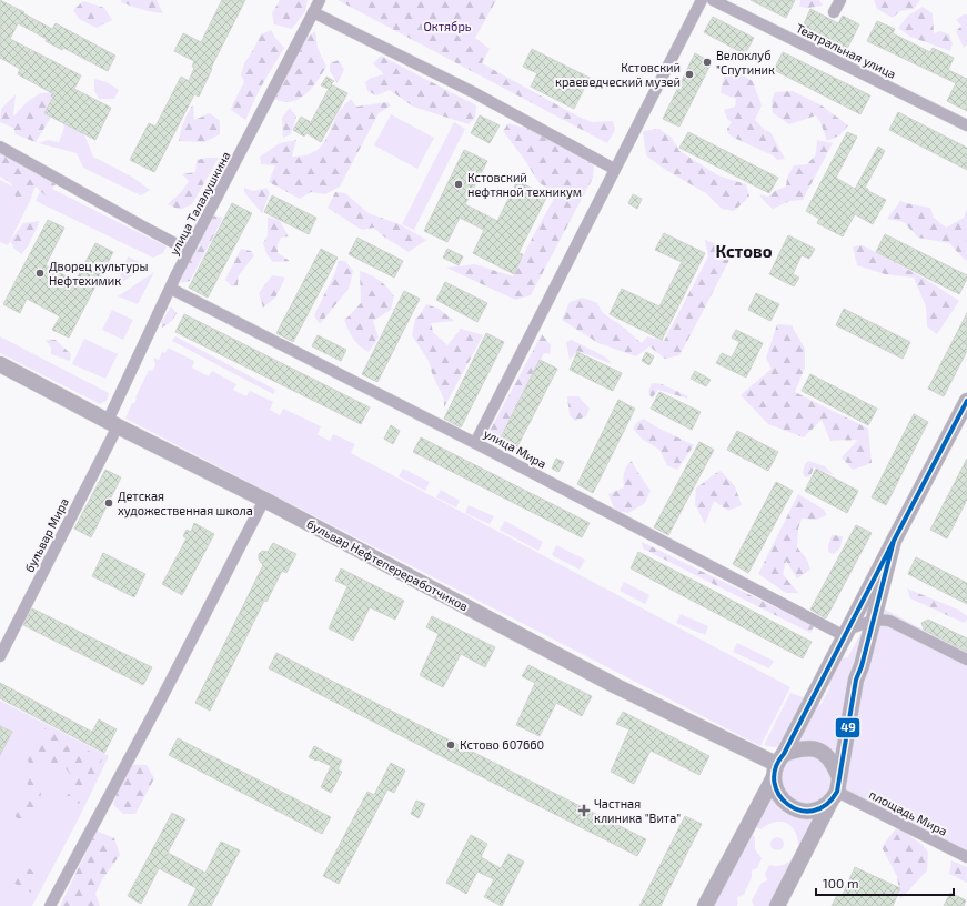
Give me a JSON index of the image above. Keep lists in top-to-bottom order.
{
  "streets": {
    "street": [
      "Театральная улица",
      "улица Талалушкина",
      "улица Мира",
      "бульвар Мира",
      "бульвар Нефтепереработчиков",
      "площадь Мира"
    ]
  },
  "crossings": [
    ["улица Талалушкина", "улица Мира"],
    ["улица Талалушкина", "бульвар Мира"],
    ["улица Талалушкина", "бульвар Нефтепереработчиков"],
    ["бульвар Мира", "бульвар Нефтепереработчиков"],
    ["бульвар Нефтепереработчиков", "площадь Мира"]
  ],
  "districts": ["Кстово"],
  "parks": ["Октябрь"],
  "places": {
    "other": [
      "Велоклуб \"Спутиник",
      "Кстовский краеведческий музей",
      "Кстовский нефтяной техникум",
      "Дворец культуры Нефтехимик",
      "Детская художественная школа",
      "Кстово 607660"
    ],
    "health": ["Чаcтная клиника \"Вита\""]
  },
  "lines": ["transit line 49"],
  "scale_bar": "100 m"
}
